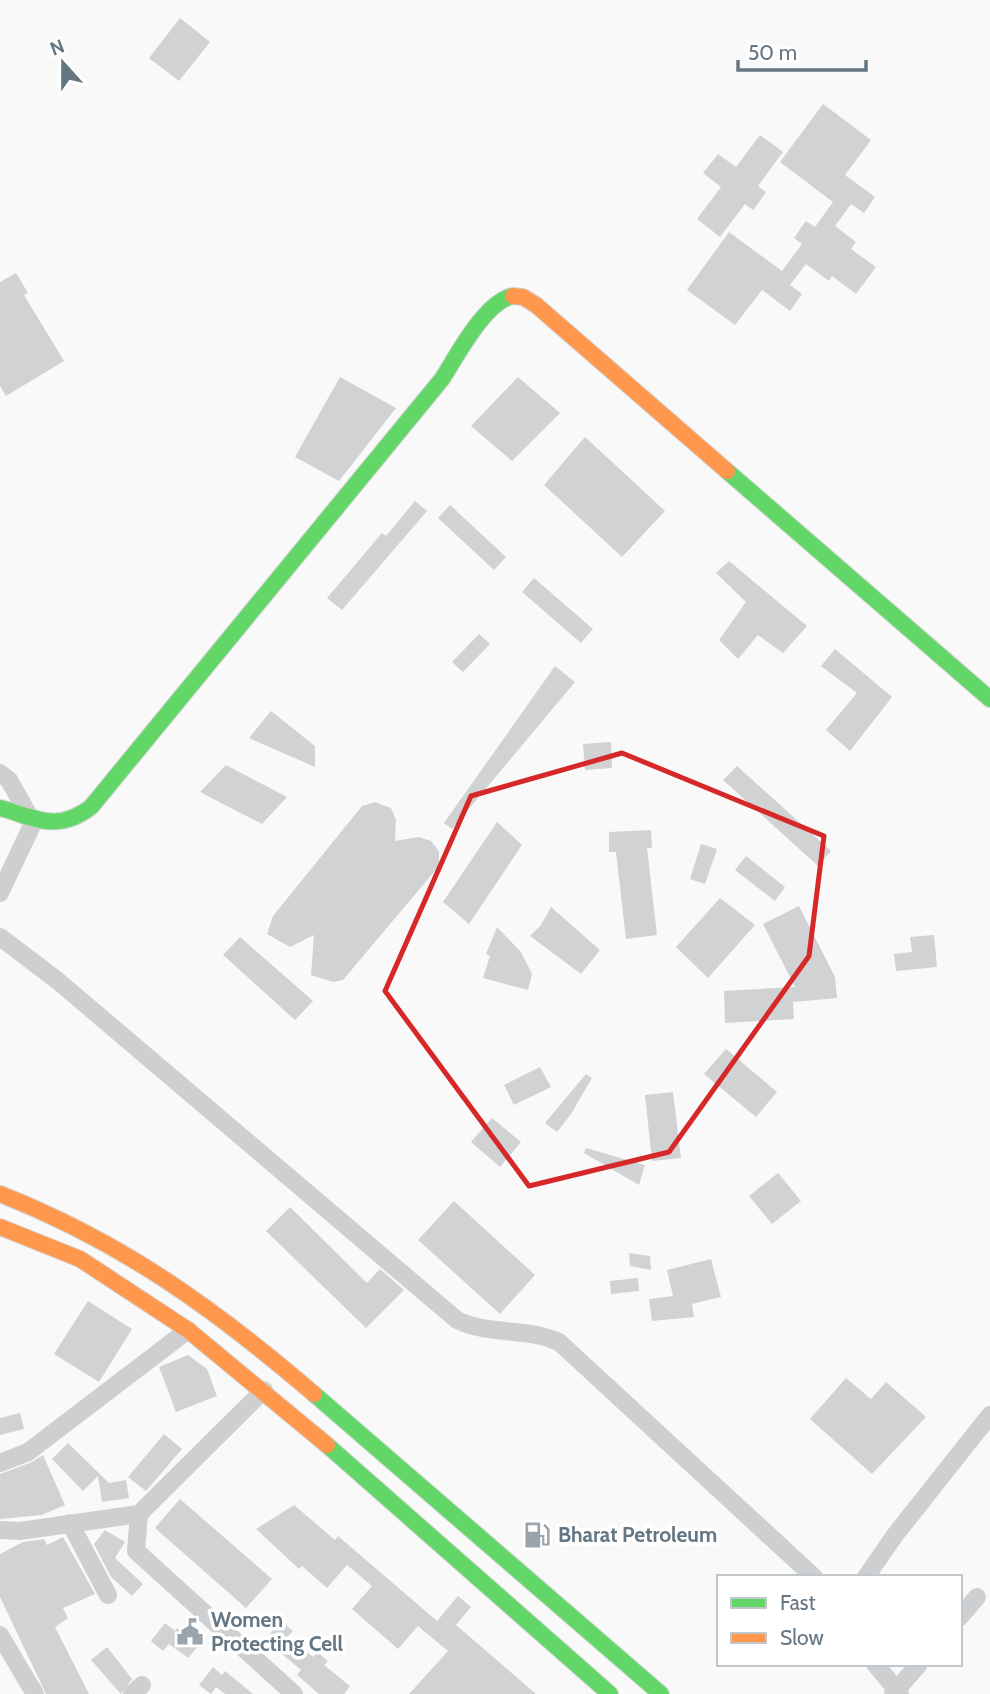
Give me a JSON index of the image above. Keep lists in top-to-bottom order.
{
  "places": {
    "fuel station": ["Bharat Petroleum"],
    "public building": ["Women Protecting Cell"]
  },
  "legend": ["Fast", "Slow"],
  "scale_bar": "50 m",
  "north": "top"
}
